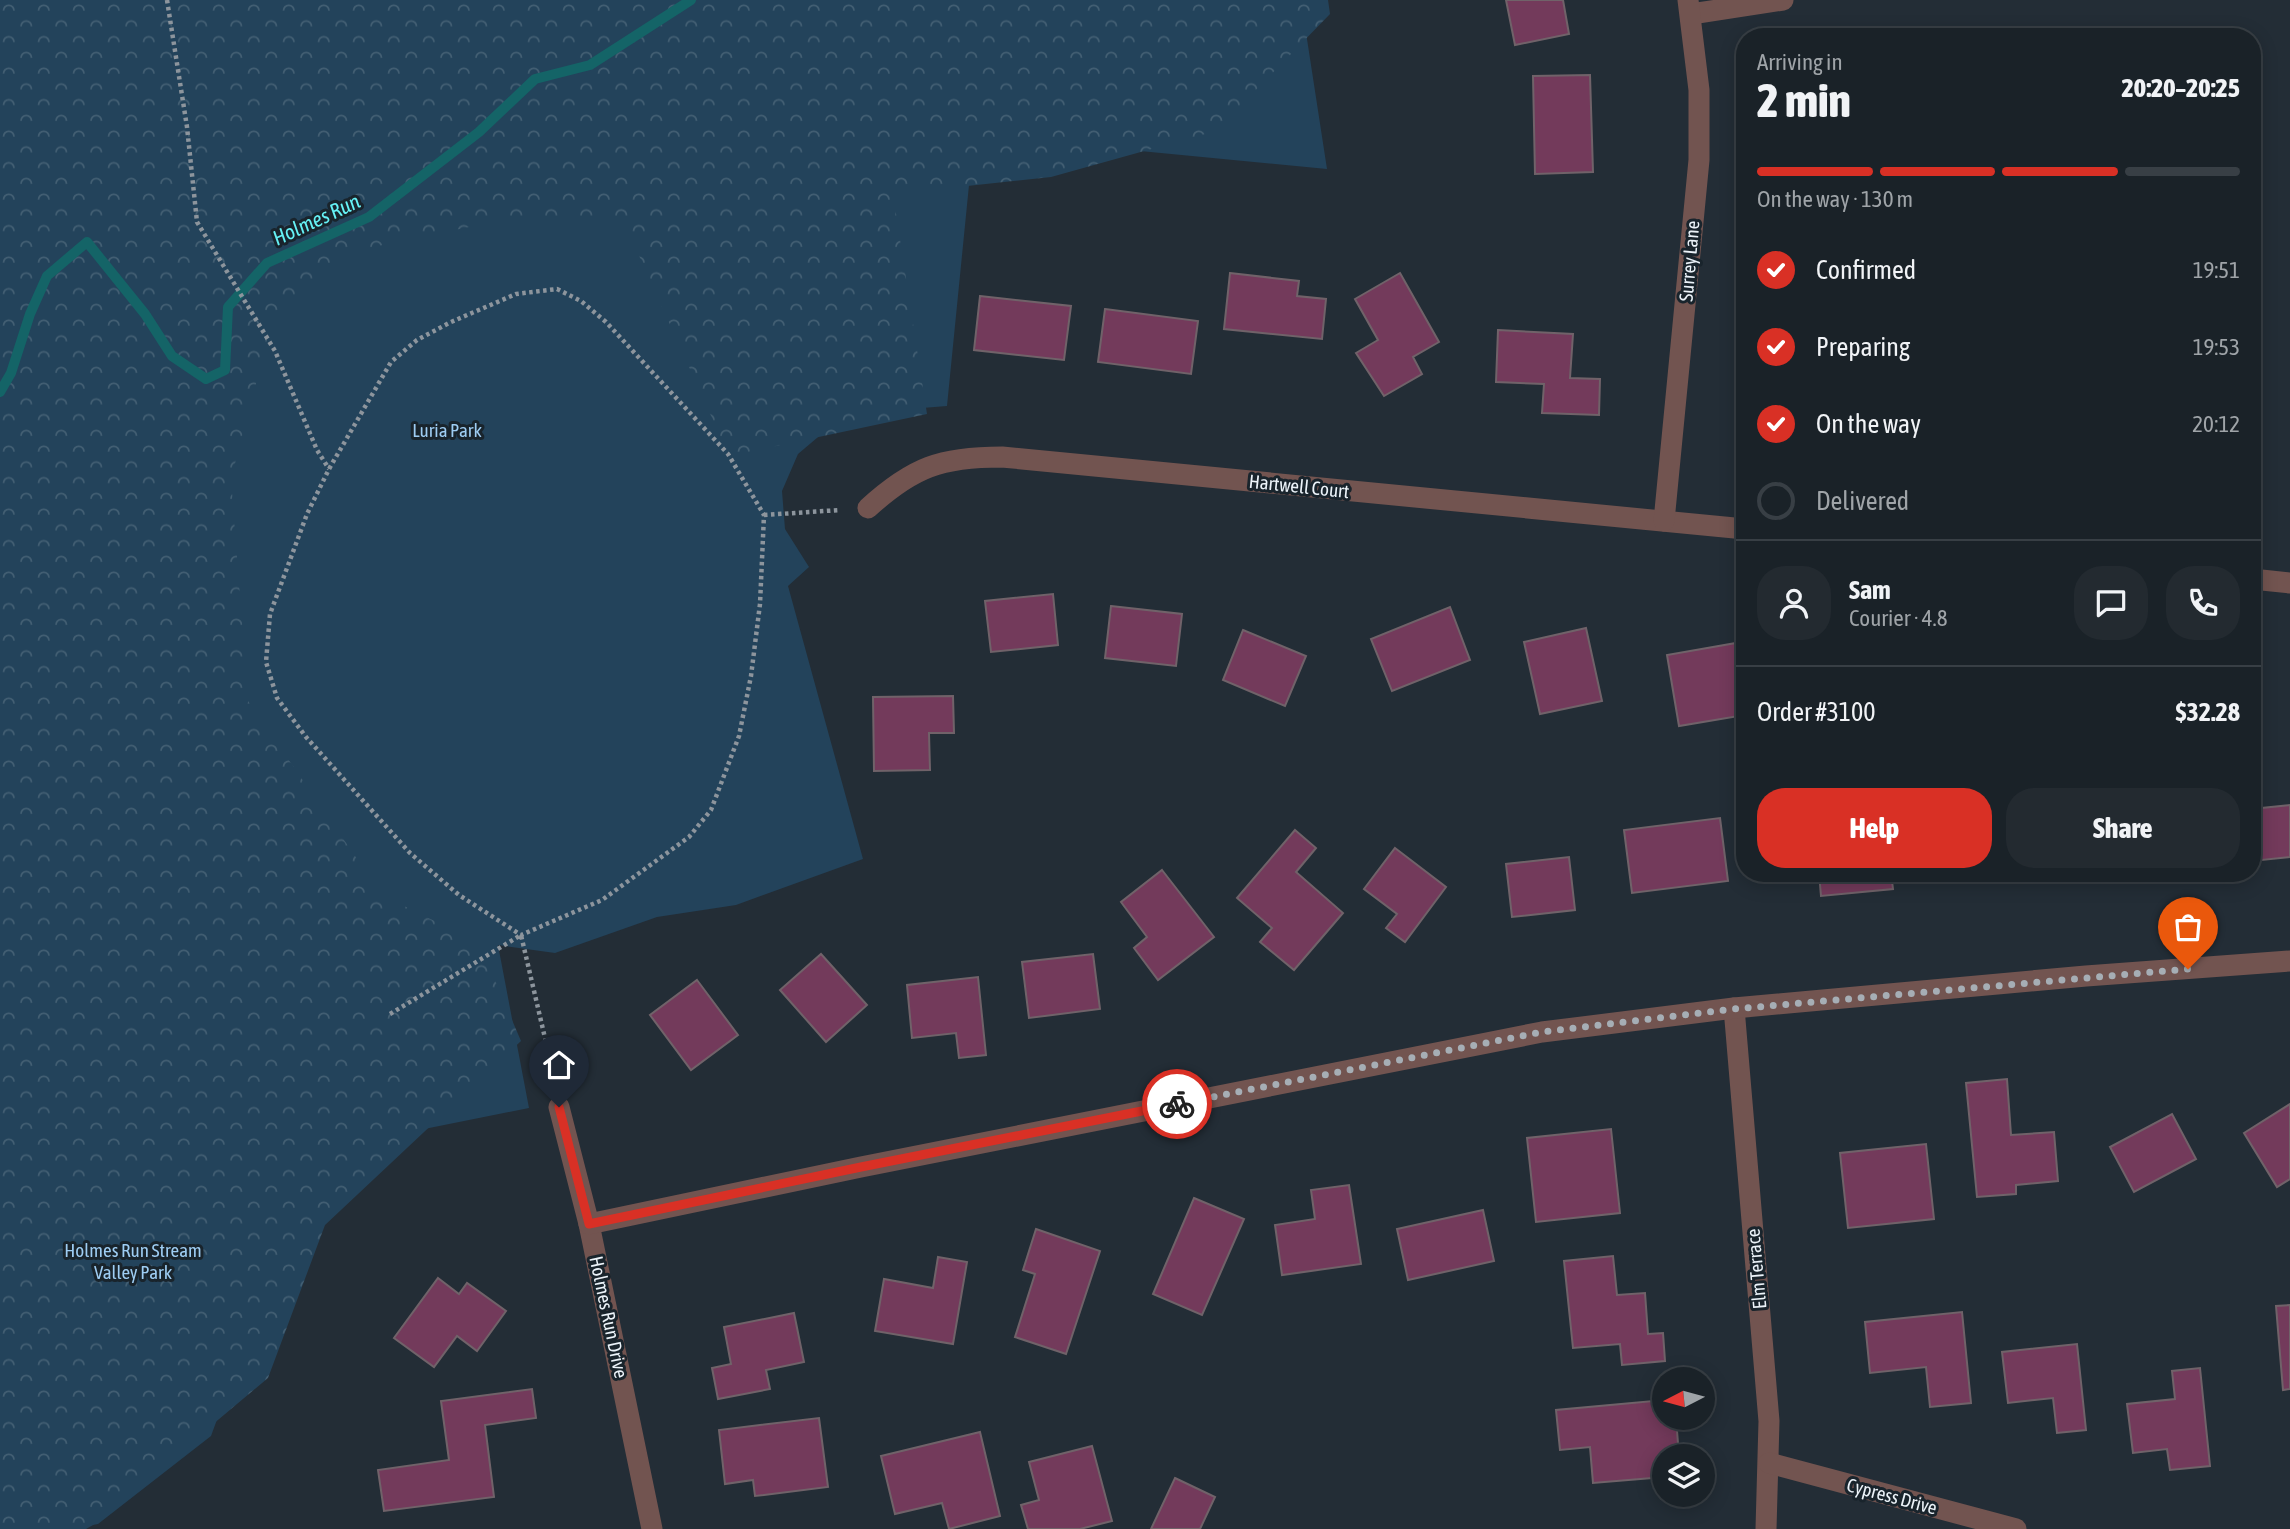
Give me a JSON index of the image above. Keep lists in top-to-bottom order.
{
  "streets": {
    "street": [
      "Surrey Lane",
      "Hartwell Court",
      "Elm Terrace",
      "Holmes Run Drive",
      "Cypress Drive"
    ]
  },
  "crossings": [
    ["Surrey Lane", "Hartwell Court"],
    ["Elm Terrace", "Cypress Drive"]
  ],
  "water": ["Holmes Run"],
  "parks": ["Luria Park", "Holmes Run Stream Valley Park"],
  "north": "left",
  "page": {
    "heading": ["2 min", "Arriving in", "20:20–20:25"],
    "panel": [
      "Sam",
      "Courier · 4.8",
      "Order #3100",
      "$32.28"
    ],
    "bar": "On the way · 130 m",
    "list": [
      ["Confirmed", "19:51"],
      ["Preparing", "19:53"],
      ["On the way", "20:12"],
      "Delivered"
    ],
    "buttons": ["Help", "Share"]
  }
}
